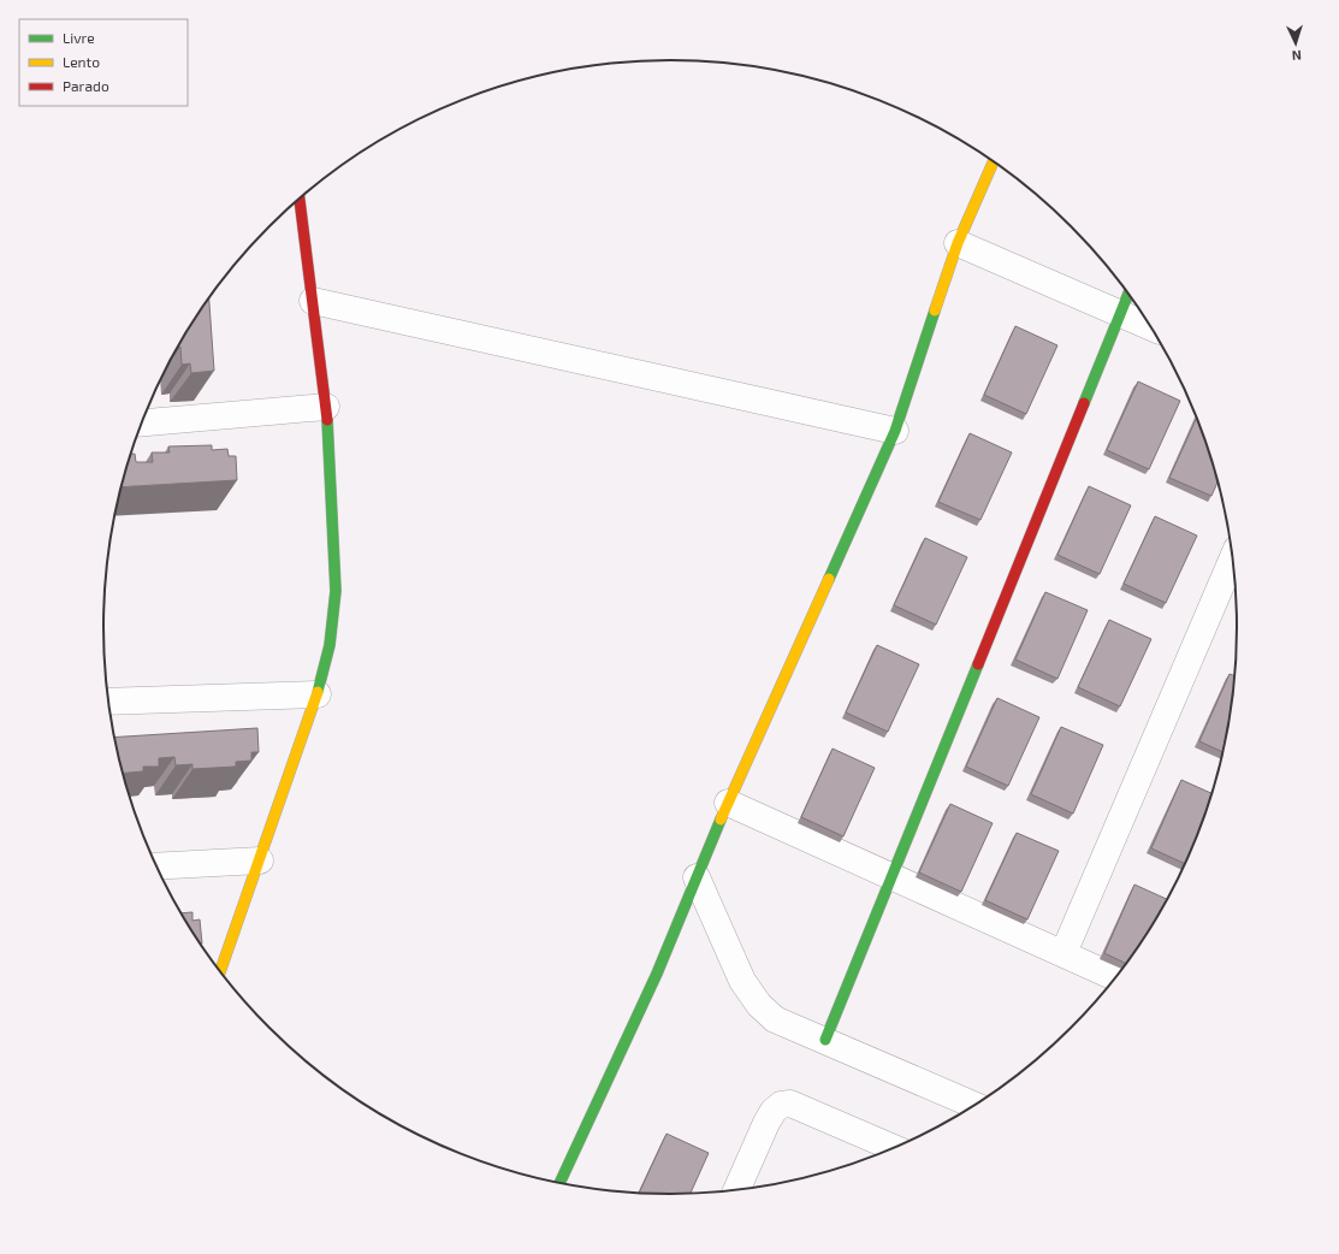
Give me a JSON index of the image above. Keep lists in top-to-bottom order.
{
  "legend": ["Livre", "Lento", "Parado"],
  "north": "bottom"
}
